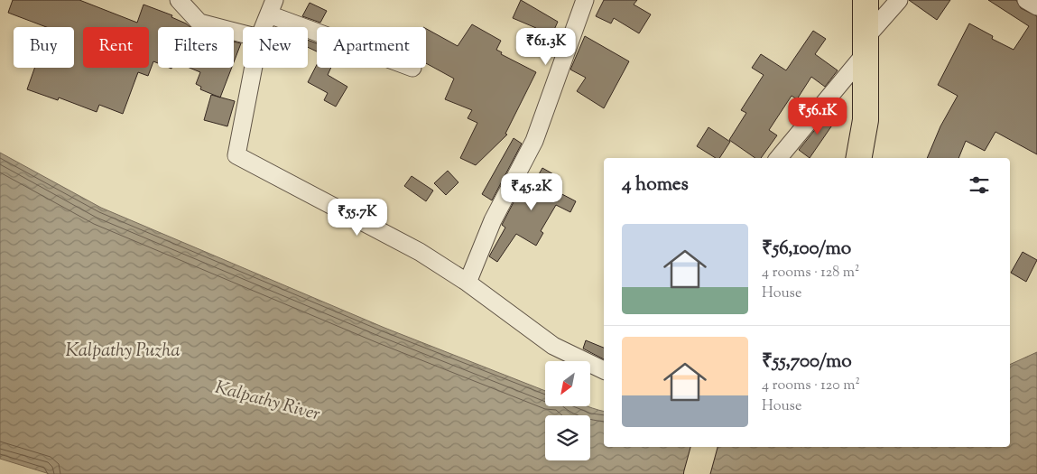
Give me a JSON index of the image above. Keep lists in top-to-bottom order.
{
  "water": ["Kalpathy Puzha", "Kalpathy River"],
  "north": "bottom left",
  "page": {
    "chip": [
      "Buy",
      "Rent",
      "Filters",
      "New",
      "Apartment"
    ],
    "price": [
      "₹61.3K",
      "₹56.1K",
      "₹45.2K",
      "₹55.7K"
    ],
    "heading": "4 homes",
    "list": [
      {
        "name": "₹56,100/mo",
        "note": "4 rooms · 128 m² · House"
      },
      {
        "name": "₹55,700/mo",
        "note": "4 rooms · 120 m² · House"
      }
    ]
  }
}
